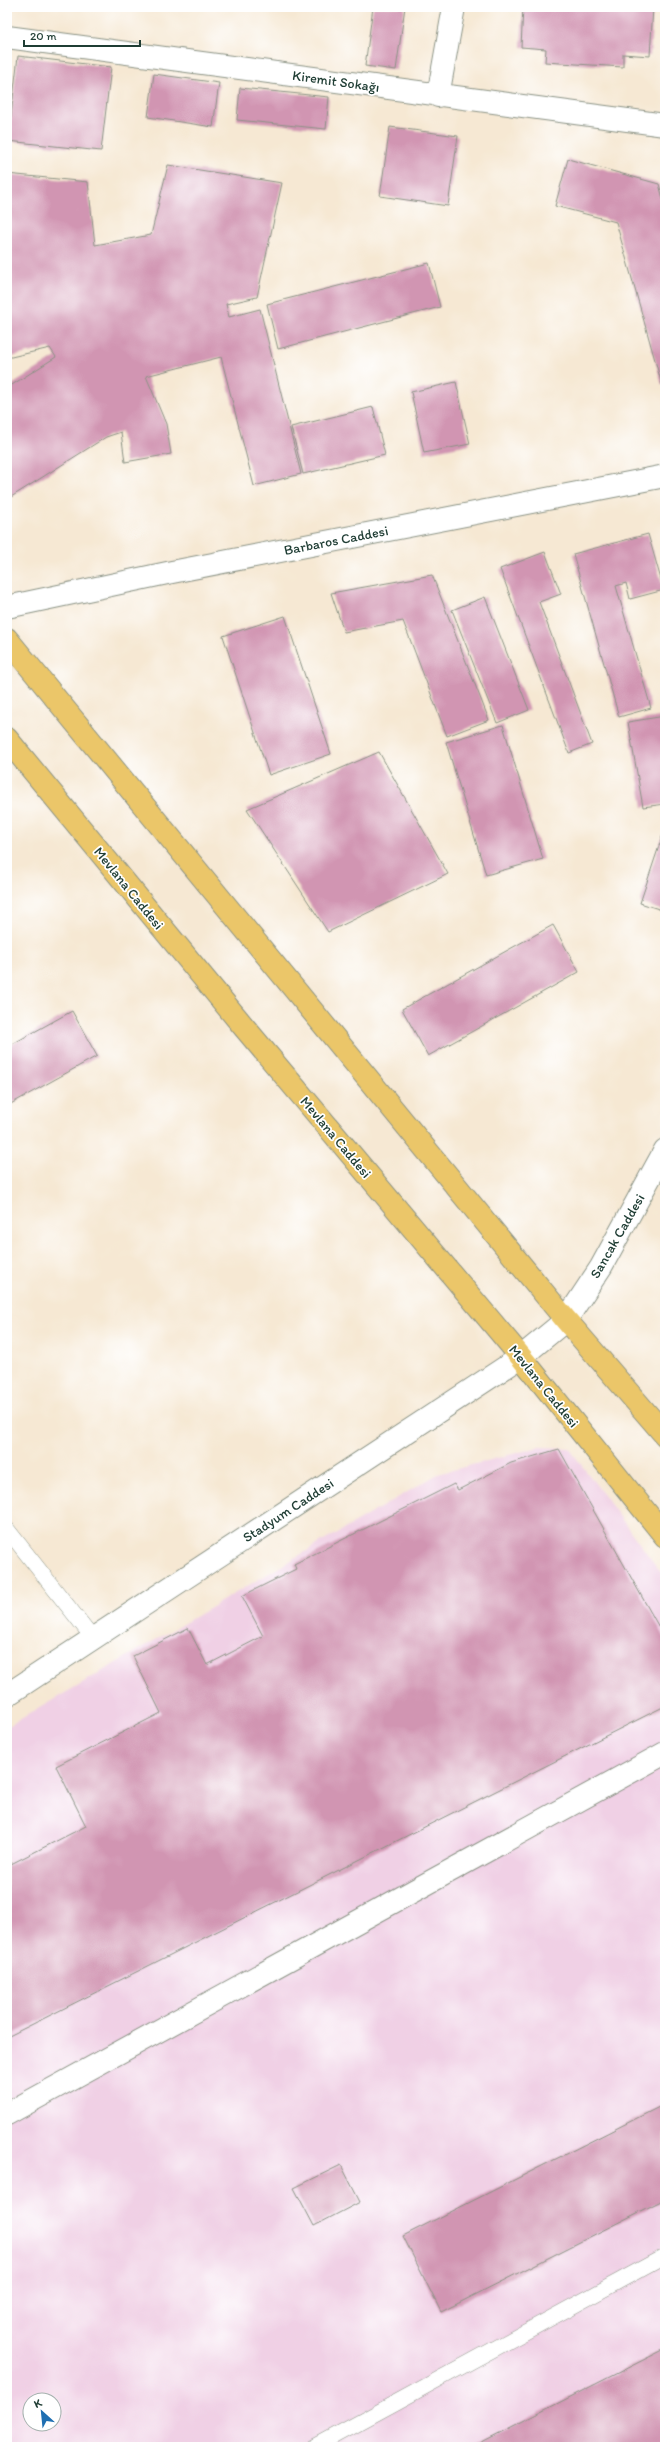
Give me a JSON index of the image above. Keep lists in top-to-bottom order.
{
  "streets": {
    "main road": ["Mevlana Caddesi"],
    "street": [
      "Kiremit Sokağı",
      "Barbaros Caddesi",
      "Sancak Caddesi",
      "Stadyum Caddesi"
    ]
  },
  "crossings": [
    ["Mevlana Caddesi", "Stadyum Caddesi"],
    ["Sancak Caddesi", "Stadyum Caddesi"]
  ],
  "scale_bar": "20 m",
  "north": "top left"
}
